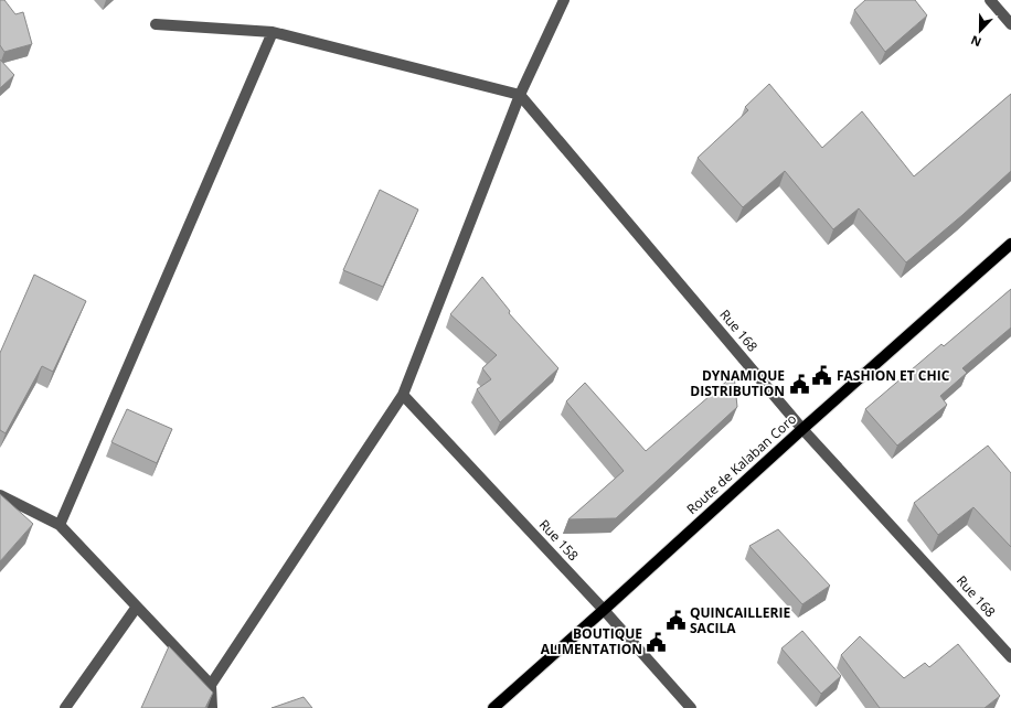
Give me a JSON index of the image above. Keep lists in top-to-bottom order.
{
  "streets": {
    "main road": ["Route de Kalaban Coro"],
    "street": ["Rue 168", "Rue 158"]
  },
  "crossings": [
    ["Rue 168", "Route de Kalaban Coro"],
    ["Route de Kalaban Coro", "Rue 158"]
  ],
  "places": {
    "public building": [
      "FASHION ET CHIC",
      "DYNAMIQUE DISTRIBUTION",
      "QUINCAILLERIE SACILA",
      "BOUTIQUE ALIMENTATION"
    ]
  },
  "north": "bottom"
}
